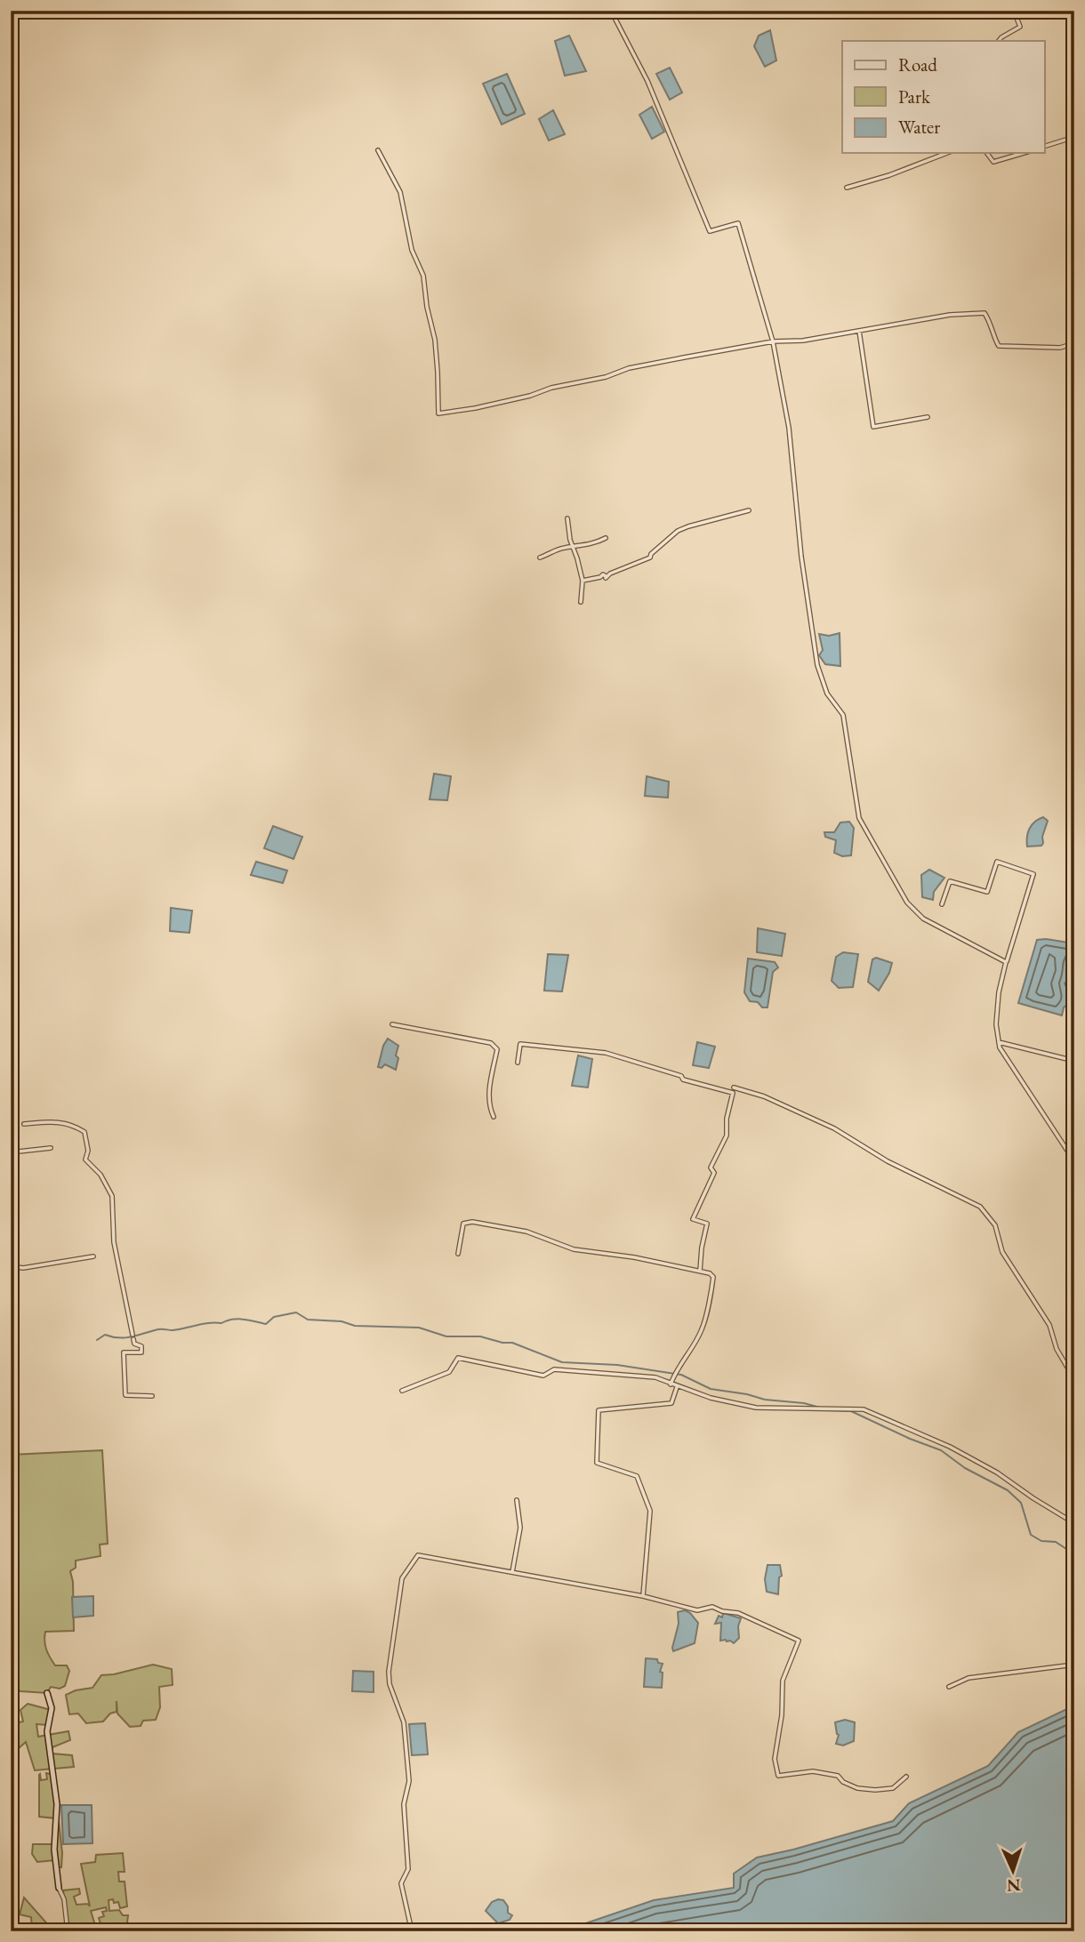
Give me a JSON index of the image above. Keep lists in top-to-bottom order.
{
  "legend": ["Road", "Park", "Water"],
  "north": "bottom"
}
